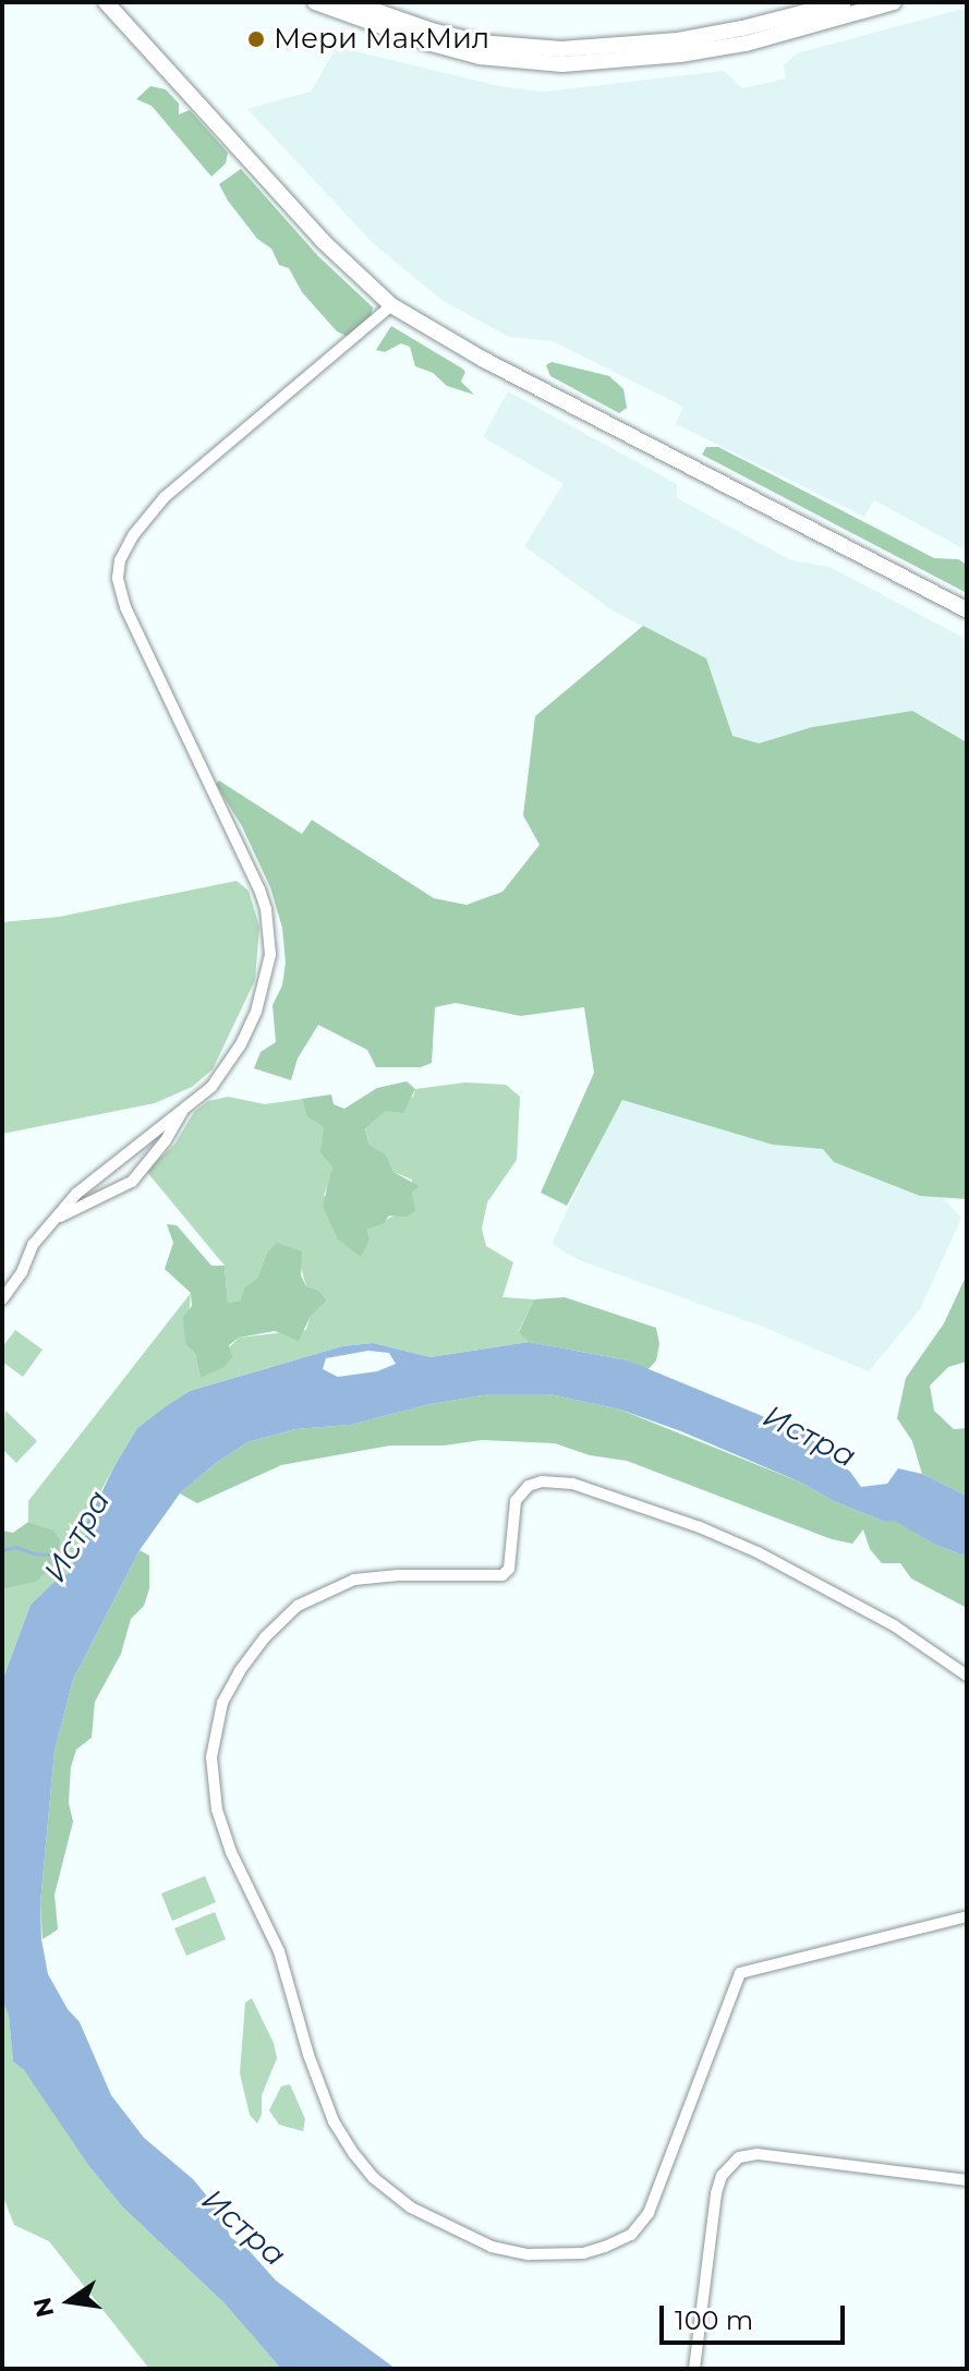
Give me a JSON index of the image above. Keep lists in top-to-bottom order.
{
  "water": ["Истра"],
  "places": ["Мери МакМил"],
  "scale_bar": "100 m",
  "north": "left"
}
